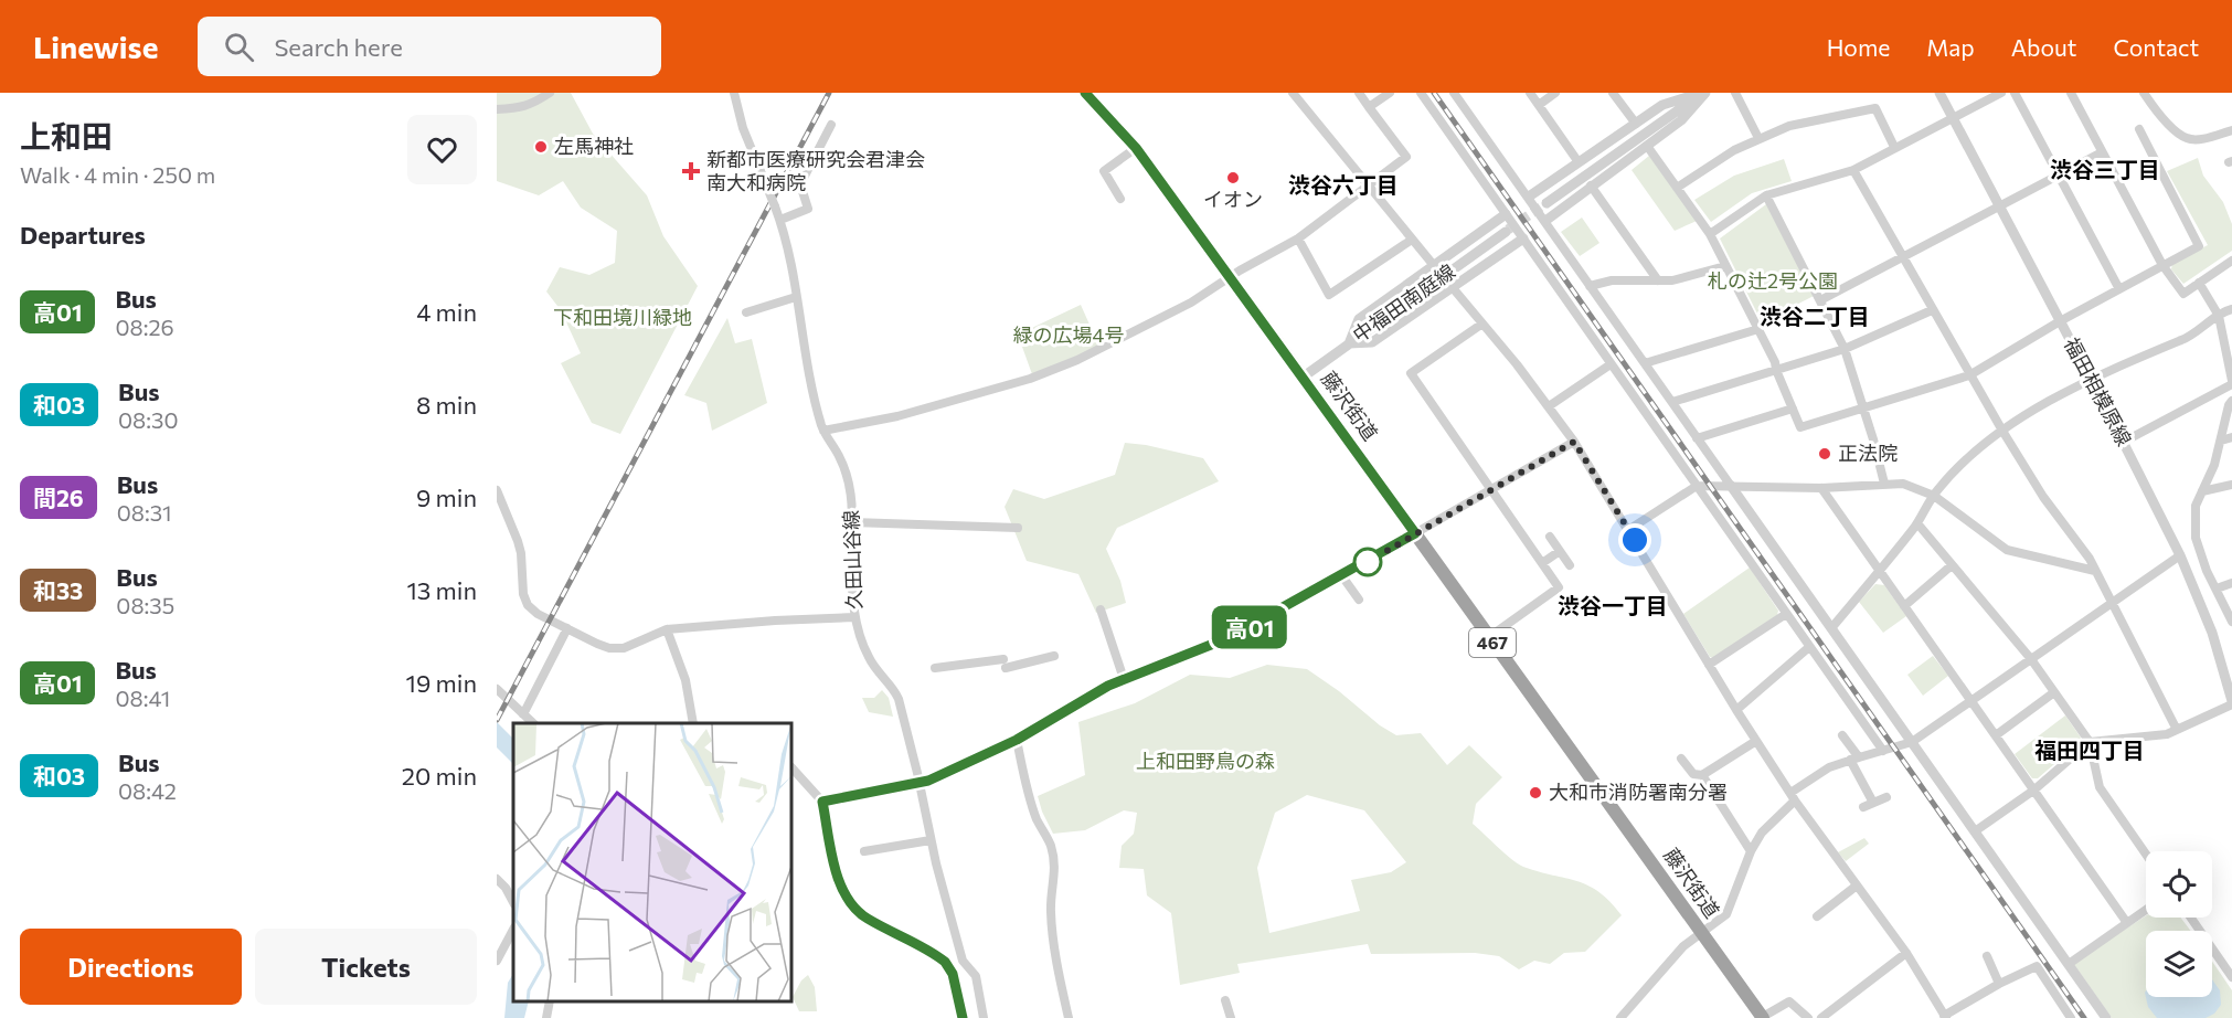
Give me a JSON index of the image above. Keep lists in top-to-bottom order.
{
  "streets": {
    "highway": ["藤沢街道", "467"],
    "street": ["中福田南庭線", "福田相模原線", "久田山谷線"]
  },
  "crossings": [
    ["中福田南庭線", "藤沢街道"]
  ],
  "districts": [
    "渋谷三丁目",
    "渋谷六丁目",
    "渋谷二丁目",
    "渋谷一丁目",
    "福田四丁目"
  ],
  "parks": [
    "札の辻2号公園",
    "下和田境川緑地",
    "緑の広場4号",
    "上和田野鳥の森"
  ],
  "places": {
    "other": [
      "左馬神社",
      "イオン",
      "正法院",
      "大和市消防署南分署"
    ],
    "health": ["新都市医療研究会君津会 南大和病院"]
  },
  "lines": ["bus line 高01"],
  "page": {
    "header": "Linewise",
    "search": "Search here",
    "nav": [
      "Home",
      "Map",
      "About",
      "Contact"
    ],
    "heading": [
      ["上和田", "Walk · 4 min · 250 m"],
      "Departures"
    ],
    "on_map": "高01",
    "list": [
      {
        "mark": "高01",
        "name": "Bus",
        "note": "08:26",
        "value": "4 min"
      },
      {
        "mark": "和03",
        "name": "Bus",
        "note": "08:30",
        "value": "8 min"
      },
      {
        "mark": "間26",
        "name": "Bus",
        "note": "08:31",
        "value": "9 min"
      },
      {
        "mark": "和33",
        "name": "Bus",
        "note": "08:35",
        "value": "13 min"
      },
      {
        "mark": "高01",
        "name": "Bus",
        "note": "08:41",
        "value": "19 min"
      },
      {
        "mark": "和03",
        "name": "Bus",
        "note": "08:42",
        "value": "20 min"
      }
    ],
    "buttons": ["Directions", "Tickets"]
  }
}
